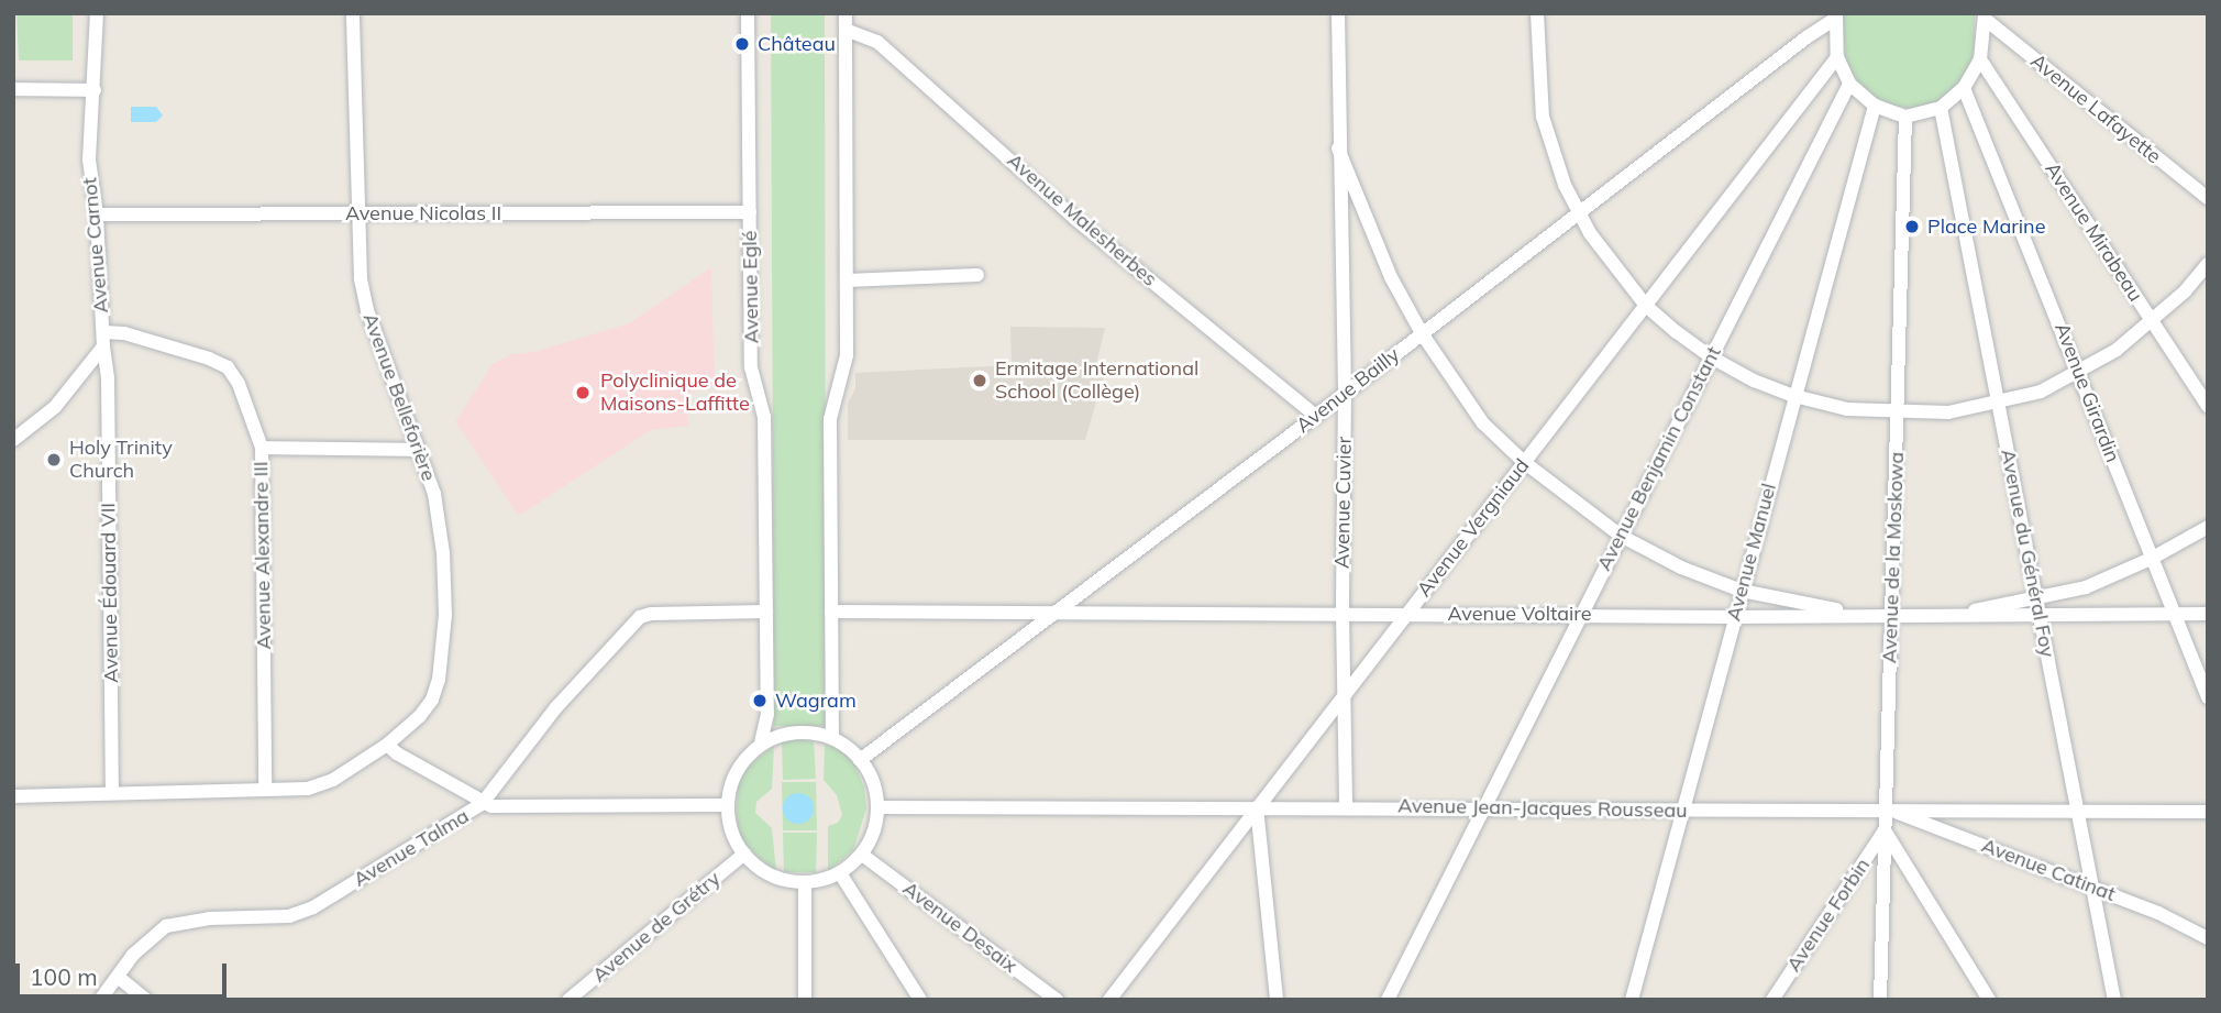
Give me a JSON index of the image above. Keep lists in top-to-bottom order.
{
  "streets": {
    "street": [
      "Avenue Lafayette",
      "Avenue Nicolas II",
      "Avenue Malesherbes",
      "Avenue Mirabeau",
      "Avenue Carnot",
      "Avenue Eglé",
      "Avenue Bailly",
      "Avenue Girardin",
      "Avenue Belleforière",
      "Avenue Benjamin Constant",
      "Avenue Cuvier",
      "Avenue Vergniaud",
      "Avenue Manuel",
      "Avenue du Général Foy",
      "Avenue Alexandre III",
      "Avenue de la Moskowa",
      "Avenue Édouard VII",
      "Avenue Voltaire",
      "Avenue Jean-Jacques Rousseau",
      "Avenue Talma",
      "Avenue Catinat",
      "Avenue Forbin",
      "Avenue de Grétry",
      "Avenue Desaix"
    ]
  },
  "crossings": [
    ["Avenue Nicolas II", "Avenue Carnot"],
    ["Avenue Nicolas II", "Avenue Eglé"],
    ["Avenue Nicolas II", "Avenue Belleforière"],
    ["Avenue Malesherbes", "Avenue Bailly"],
    ["Avenue Carnot", "Avenue Alexandre III"],
    ["Avenue Carnot", "Avenue Édouard VII"],
    ["Avenue Eglé", "Avenue Bailly"],
    ["Avenue Eglé", "Avenue Jean-Jacques Rousseau"],
    ["Avenue Eglé", "Avenue Talma"],
    ["Avenue Eglé", "Avenue de Grétry"],
    ["Avenue Eglé", "Avenue Desaix"],
    ["Avenue Bailly", "Avenue Cuvier"],
    ["Avenue Bailly", "Avenue Voltaire"],
    ["Avenue Bailly", "Avenue Jean-Jacques Rousseau"],
    ["Avenue Bailly", "Avenue de Grétry"],
    ["Avenue Bailly", "Avenue Desaix"],
    ["Avenue Girardin", "Avenue Voltaire"],
    ["Avenue Belleforière", "Avenue Alexandre III"],
    ["Avenue Belleforière", "Avenue Édouard VII"],
    ["Avenue Benjamin Constant", "Avenue Voltaire"],
    ["Avenue Benjamin Constant", "Avenue Jean-Jacques Rousseau"],
    ["Avenue Cuvier", "Avenue Vergniaud"],
    ["Avenue Cuvier", "Avenue Voltaire"],
    ["Avenue Cuvier", "Avenue Jean-Jacques Rousseau"],
    ["Avenue Vergniaud", "Avenue Voltaire"],
    ["Avenue Vergniaud", "Avenue Jean-Jacques Rousseau"],
    ["Avenue Manuel", "Avenue Voltaire"],
    ["Avenue Manuel", "Avenue Jean-Jacques Rousseau"],
    ["Avenue du Général Foy", "Avenue Voltaire"],
    ["Avenue du Général Foy", "Avenue Jean-Jacques Rousseau"],
    ["Avenue du Général Foy", "Avenue Catinat"],
    ["Avenue Alexandre III", "Avenue Édouard VII"],
    ["Avenue de la Moskowa", "Avenue Voltaire"],
    ["Avenue de la Moskowa", "Avenue Jean-Jacques Rousseau"],
    ["Avenue de la Moskowa", "Avenue Catinat"],
    ["Avenue de la Moskowa", "Avenue Forbin"],
    ["Avenue Jean-Jacques Rousseau", "Avenue Catinat"],
    ["Avenue Jean-Jacques Rousseau", "Avenue de Grétry"],
    ["Avenue Jean-Jacques Rousseau", "Avenue Desaix"],
    ["Avenue de Grétry", "Avenue Desaix"]
  ],
  "places": [
    "Château",
    "Place Marine",
    "Ermitage International School (Collège)",
    "Polyclinique de Maisons-Laffitte",
    "Holy Trinity Church",
    "Wagram"
  ],
  "scale_bar": "100 m"
}
